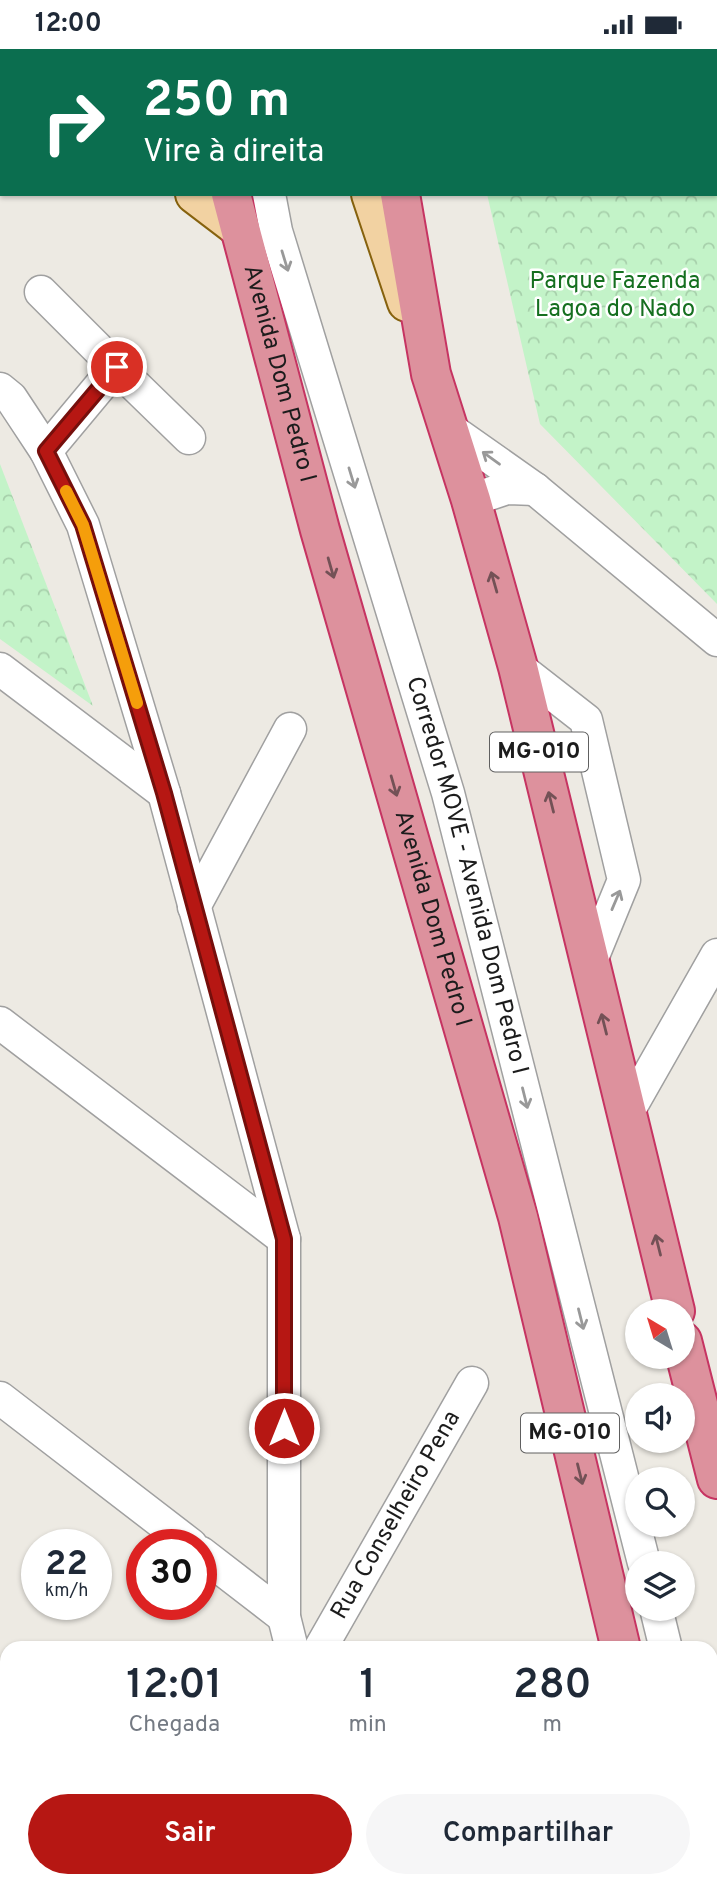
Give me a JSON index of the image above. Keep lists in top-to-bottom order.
{
  "streets": {
    "highway": ["Avenida Dom Pedro I", "MG-010"],
    "street": ["Corredor MOVE - Avenida Dom Pedro I", "Rua Conselheiro Pena"]
  },
  "parks": ["Parque Fazenda Lagoa do Nado"],
  "north": "top left",
  "page": {
    "status": "12:00",
    "turn": ["250 m", "Vire à direita"],
    "speed": "22 km/h",
    "limit": "30",
    "eta": [
      "12:01",
      "Chegada",
      "1",
      "min",
      "280",
      "m"
    ],
    "buttons": ["Sair", "Compartilhar"]
  }
}
